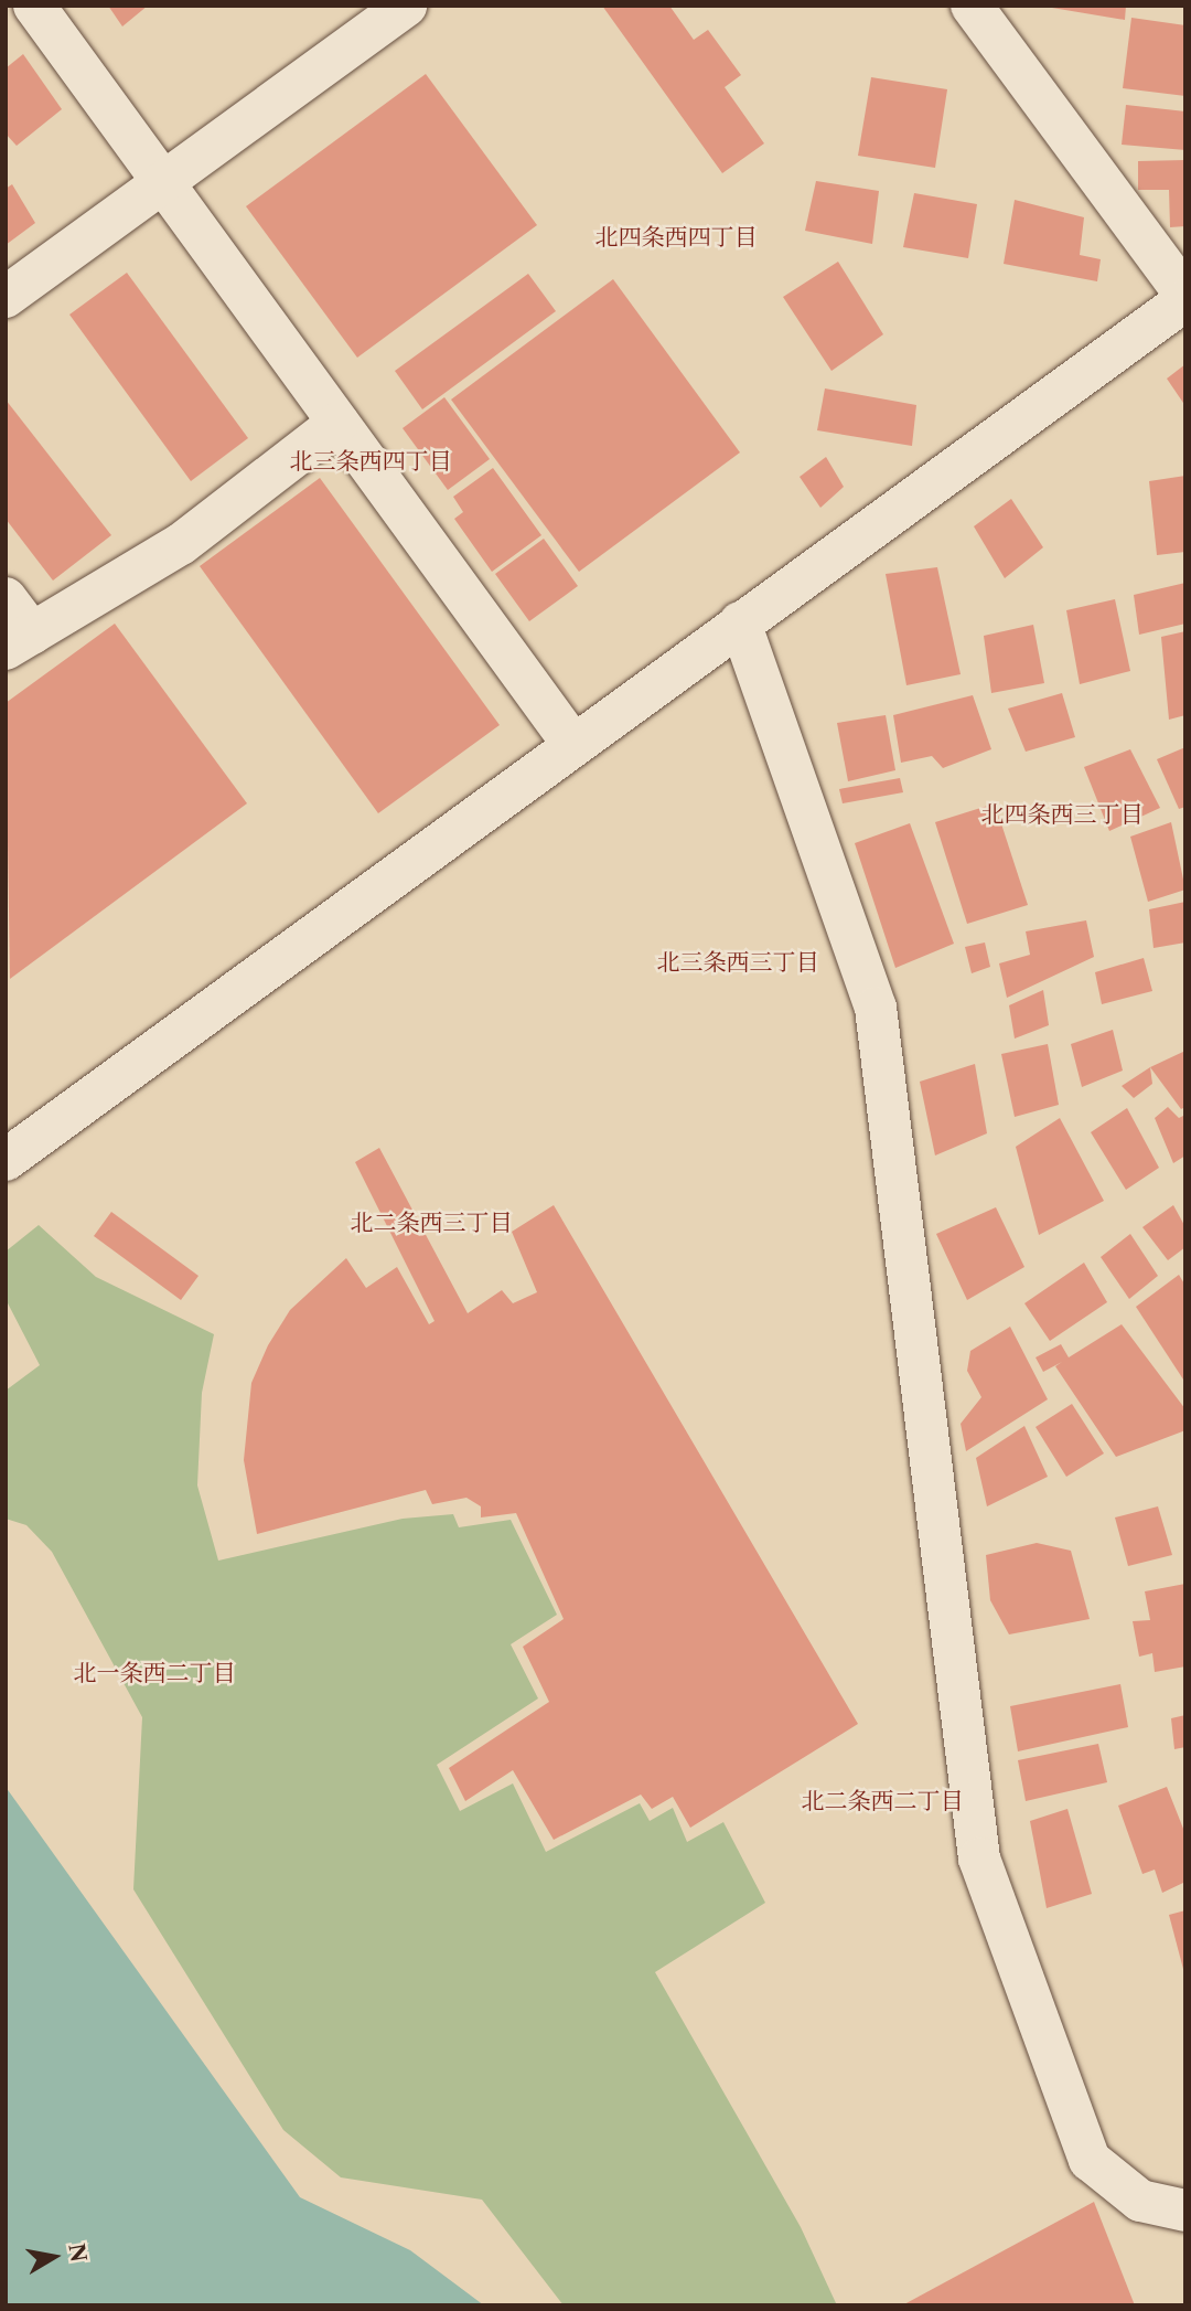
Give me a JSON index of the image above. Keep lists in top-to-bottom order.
{
  "districts": [
    "北四条西四丁目",
    "北三条西四丁目",
    "北四条西三丁目",
    "北三条西三丁目",
    "北二条西三丁目",
    "北一条西二丁目",
    "北二条西二丁目"
  ],
  "north": "right"
}
